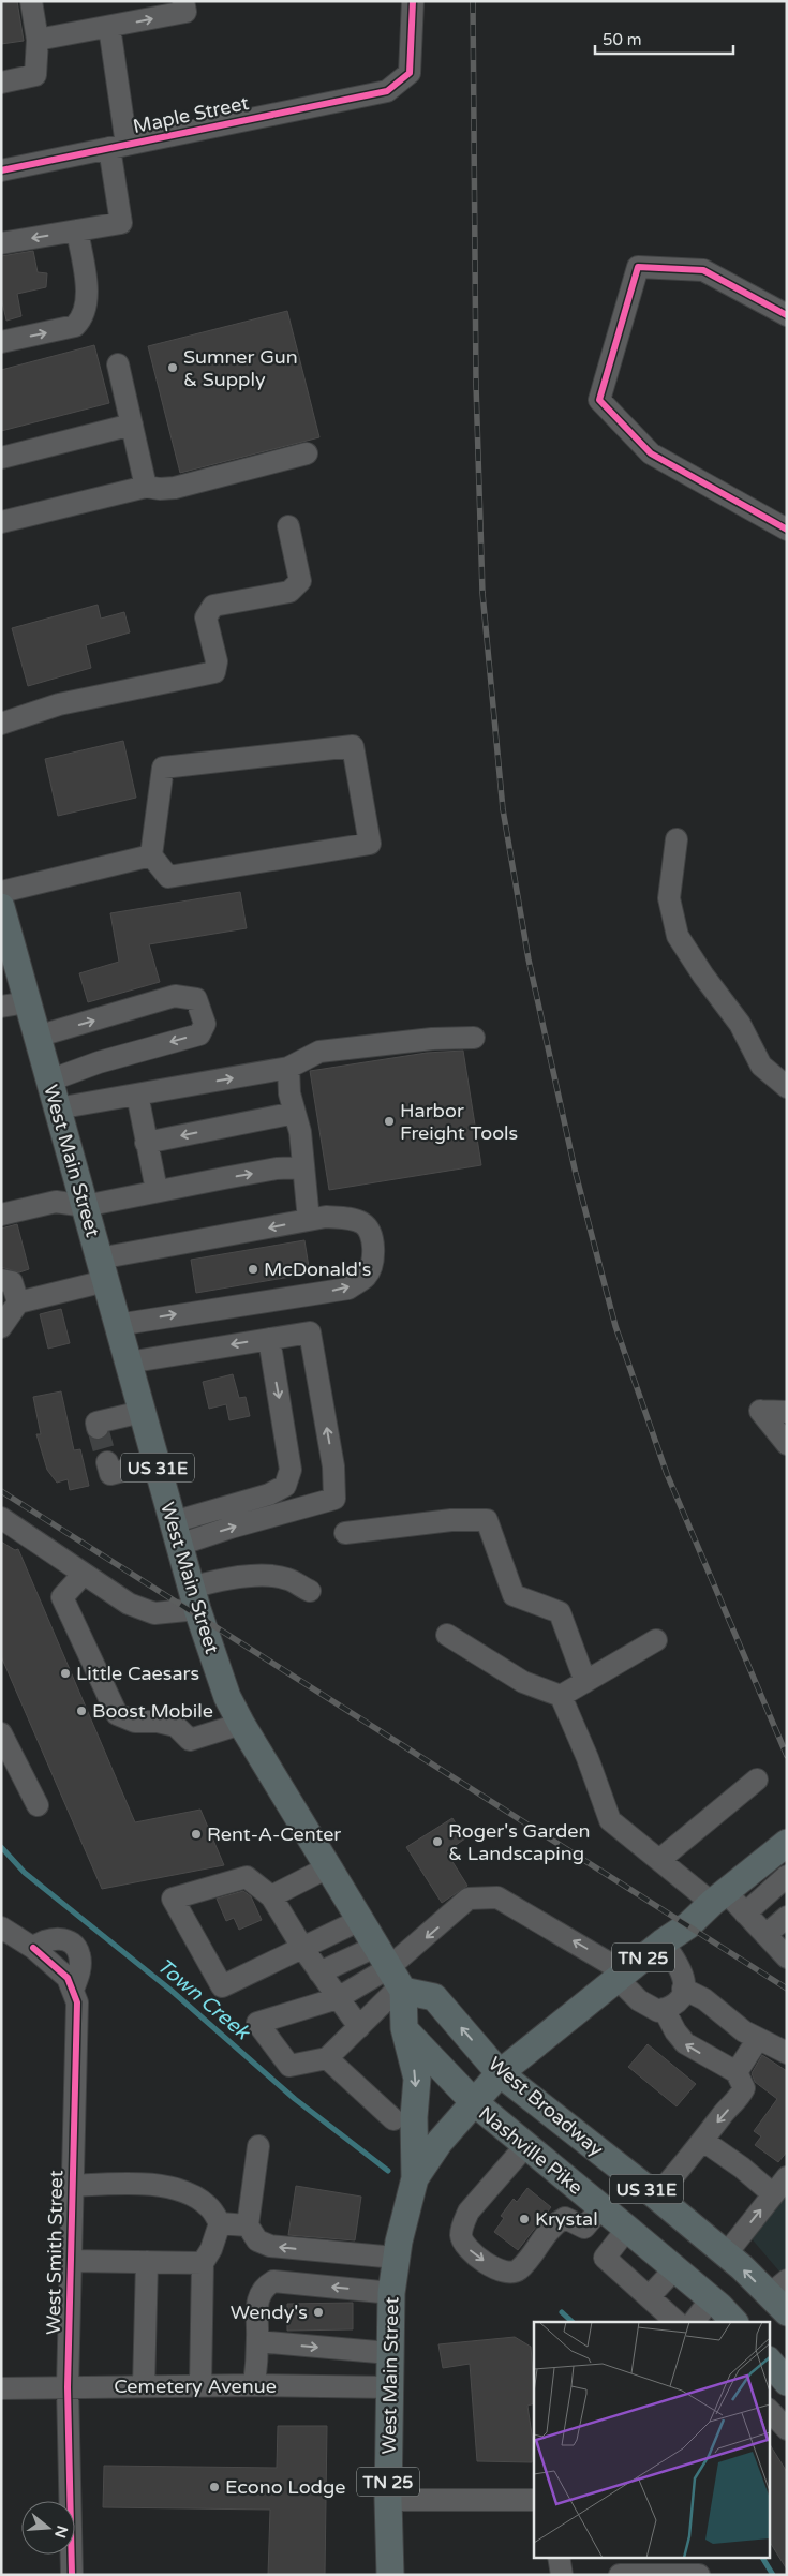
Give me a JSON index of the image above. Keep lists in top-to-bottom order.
{
  "streets": {
    "main road": [
      "West Main Street",
      "US 31E",
      "TN 25",
      "West Broadway",
      "Nashville Pike"
    ],
    "street": ["Maple Street", "West Smith Street", "Cemetery Avenue"]
  },
  "crossings": [
    ["West Main Street", "US 31E"],
    ["West Main Street", "TN 25"],
    ["West Main Street", "West Broadway"],
    ["West Main Street", "Cemetery Avenue"],
    ["US 31E", "TN 25"],
    ["US 31E", "Nashville Pike"],
    ["TN 25", "West Broadway"],
    ["TN 25", "Nashville Pike"],
    ["West Smith Street", "Cemetery Avenue"]
  ],
  "water": ["Town Creek"],
  "places": [
    "Sumner Gun & Supply",
    "Harbor Freight Tools",
    "McDonald's",
    "Little Caesars",
    "Boost Mobile",
    "Rent-A-Center",
    "Roger's Garden & Landscaping",
    "Krystal",
    "Wendy's",
    "Econo Lodge"
  ],
  "scale_bar": "50 m",
  "north": "right"
}
